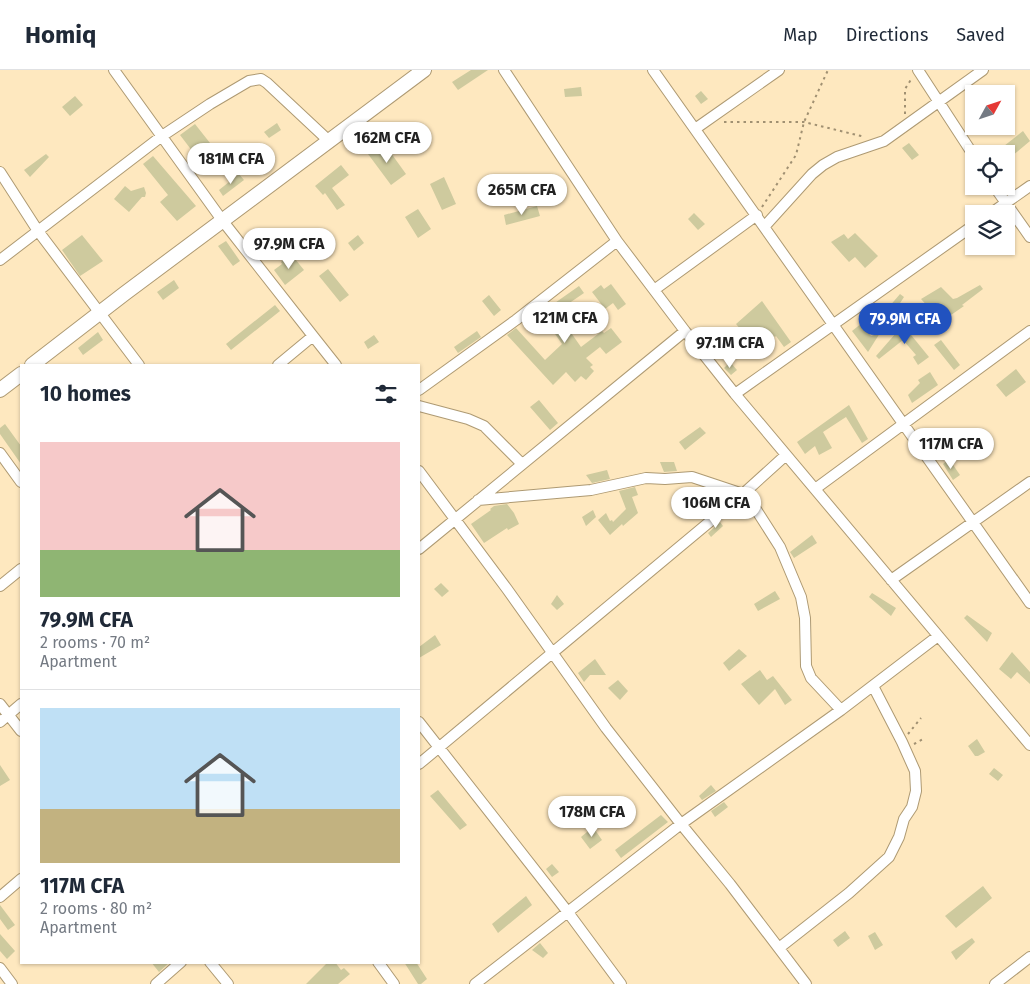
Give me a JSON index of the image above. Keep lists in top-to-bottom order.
{
  "north": "top right",
  "page": {
    "header": "Homiq",
    "nav": ["Map", "Directions", "Saved"],
    "price": [
      "162M CFA",
      "181M CFA",
      "265M CFA",
      "97.9M CFA",
      "121M CFA",
      "79.9M CFA",
      "97.1M CFA",
      "117M CFA",
      "106M CFA",
      "178M CFA"
    ],
    "heading": "10 homes",
    "list": [
      {
        "name": "79.9M CFA",
        "note": "2 rooms · 70 m² · Apartment"
      },
      {
        "name": "117M CFA",
        "note": "2 rooms · 80 m² · Apartment"
      }
    ]
  }
}
